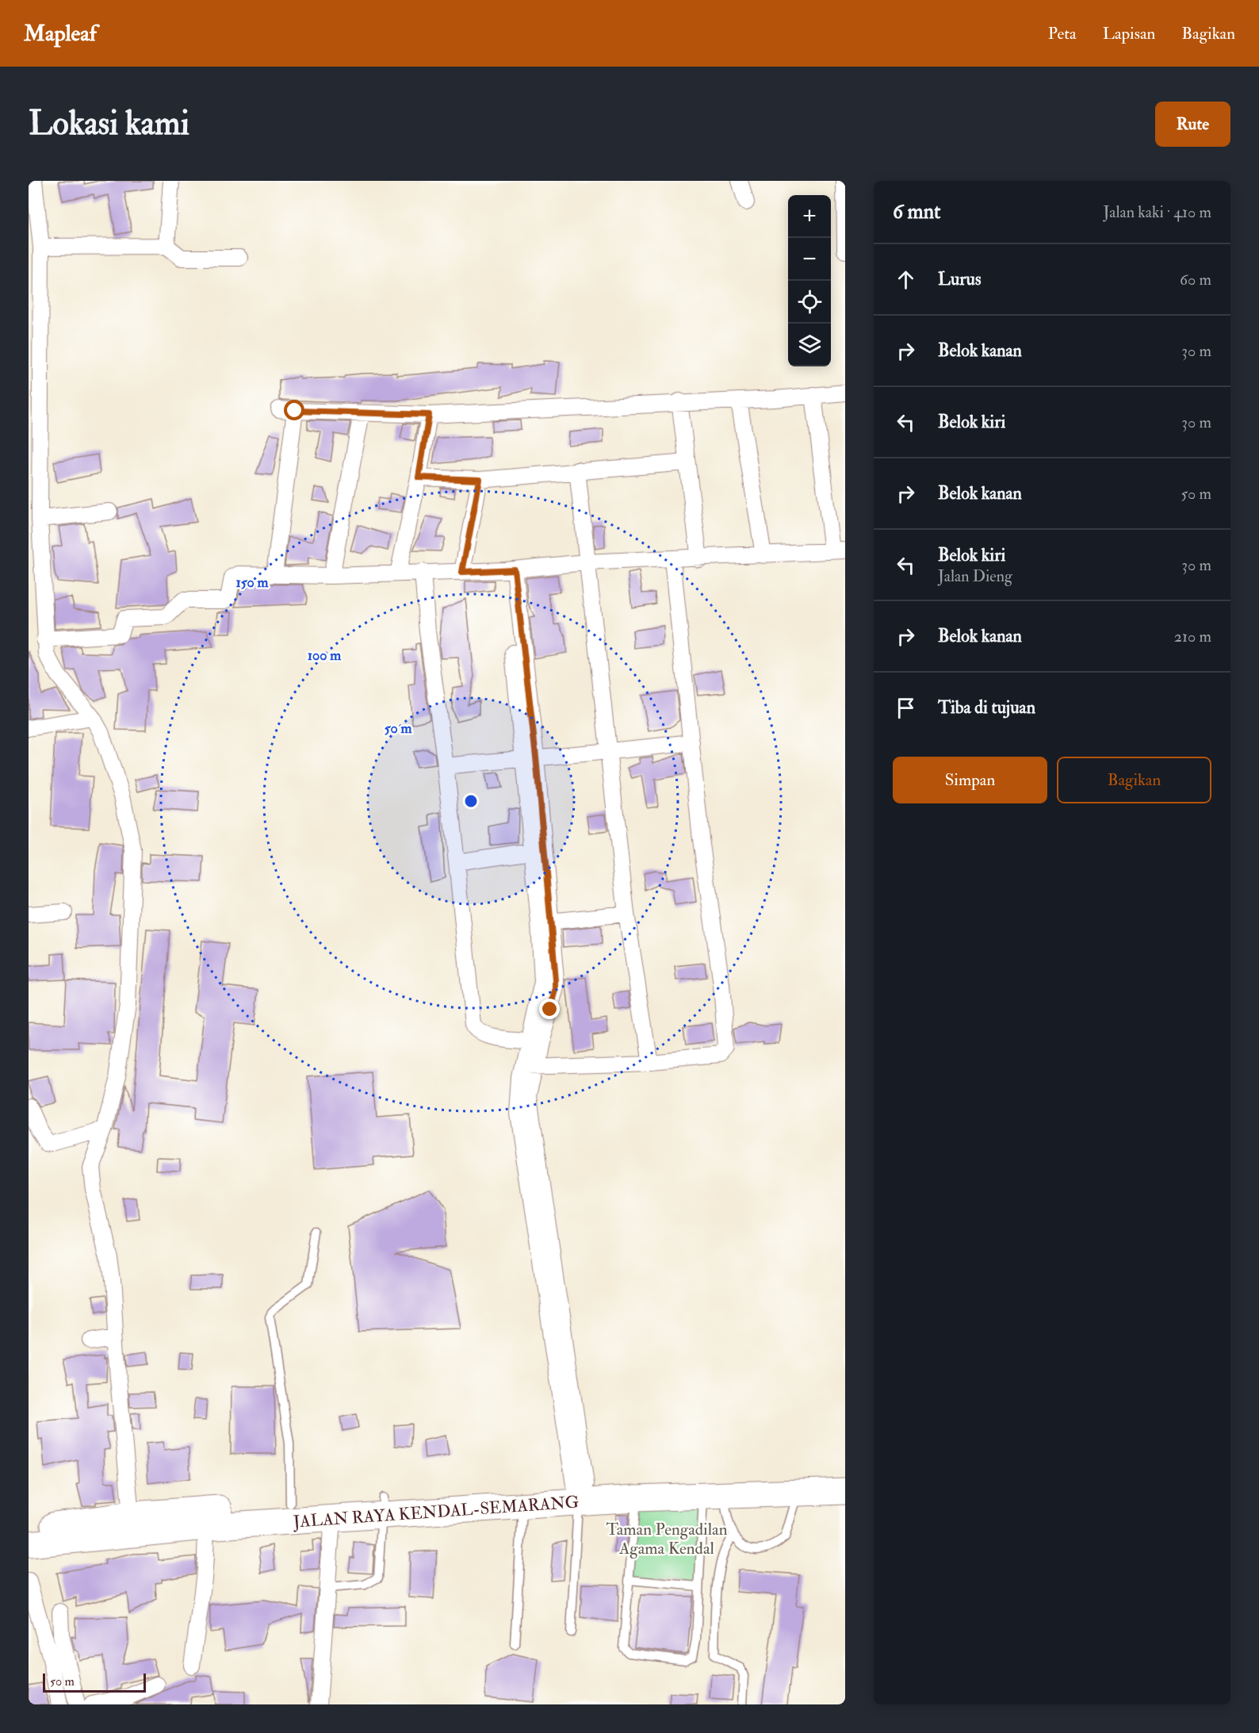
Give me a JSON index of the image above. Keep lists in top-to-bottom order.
{
  "streets": {
    "highway": ["JALAN RAYA KENDAL-SEMARANG"]
  },
  "parks": ["Taman Pengadilan Agama Kendal"],
  "scale_bar": "50 m",
  "page": {
    "header": "Mapleaf",
    "nav": ["Peta", "Lapisan", "Bagikan"],
    "buttons": [
      "Rute",
      ["Simpan", "Bagikan"]
    ],
    "title": "Lokasi kami",
    "heading": ["6 mnt", "Jalan kaki · 410 m"],
    "map_buttons": ["+", "−"],
    "list": [
      ["Lurus", "60 m"],
      ["Belok kanan", "30 m"],
      ["Belok kiri", "30 m"],
      ["Belok kanan", "50 m"],
      ["Belok kiri", "Jalan Dieng", "30 m"],
      ["Belok kanan", "210 m"],
      "Tiba di tujuan"
    ],
    "scale": "50 m"
  },
  "rings": ["150 m", "100 m", "50 m"]
}
